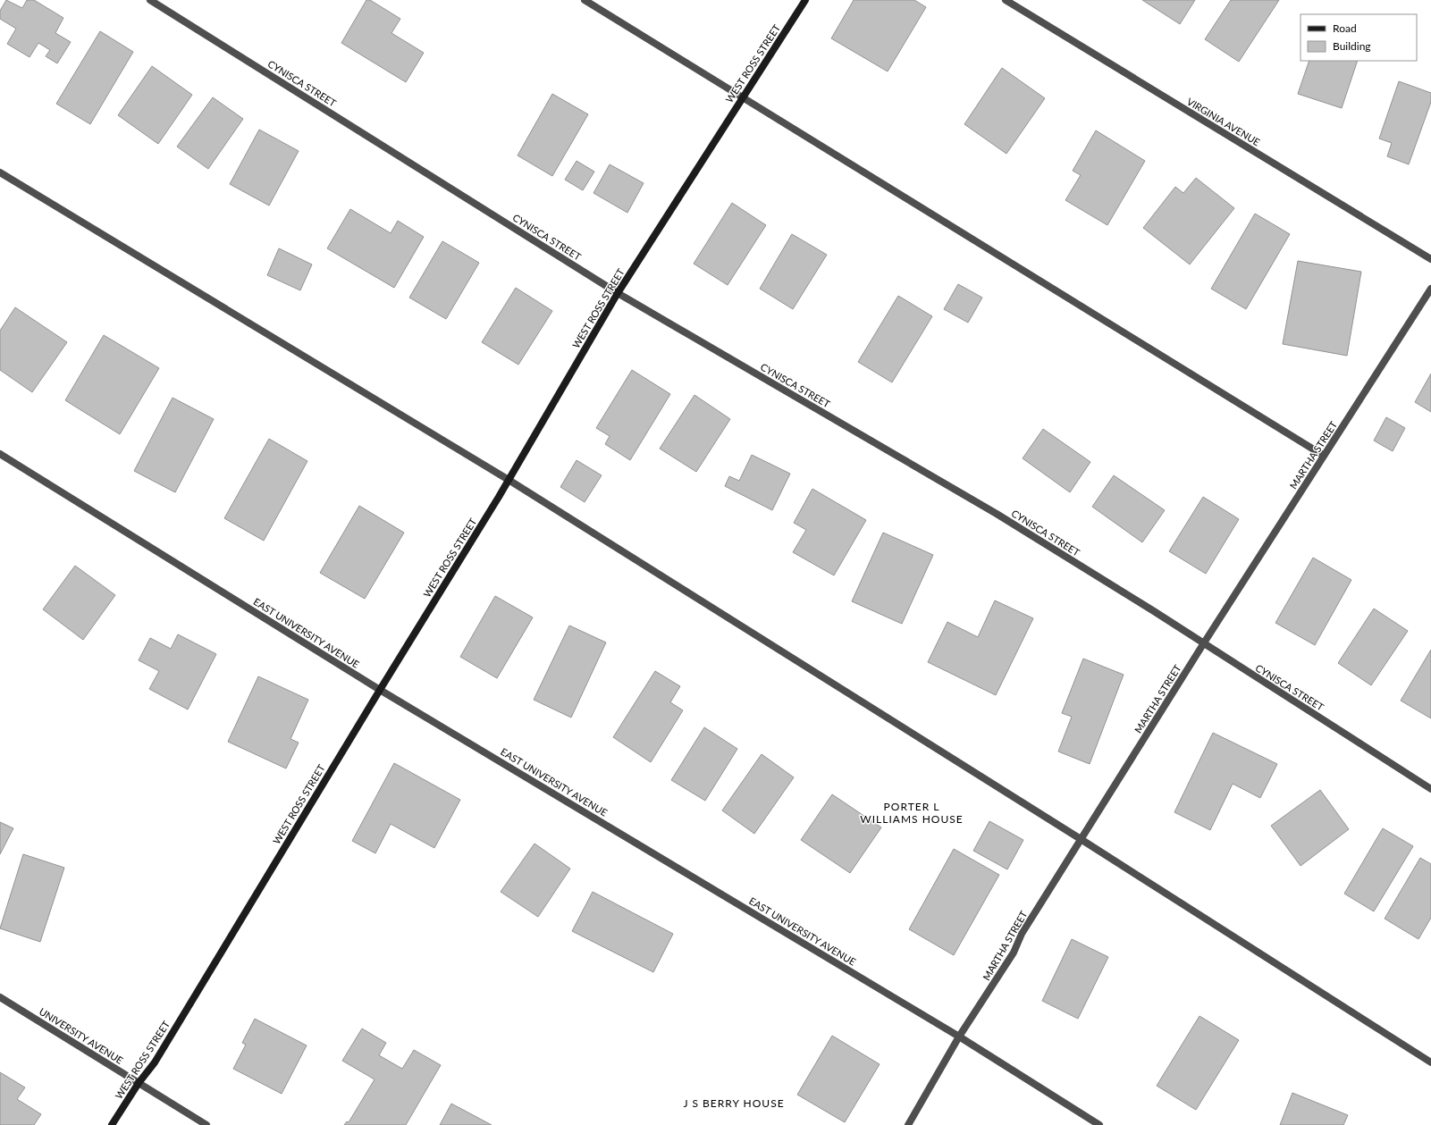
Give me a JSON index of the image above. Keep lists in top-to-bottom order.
{
  "streets": {
    "street": [
      "WEST ROSS STREET",
      "CYNISCA STREET",
      "VIRGINIA AVENUE",
      "MARTHA STREET",
      "EAST UNIVERSITY AVENUE",
      "UNIVERSITY AVENUE"
    ]
  },
  "crossings": [
    ["WEST ROSS STREET", "CYNISCA STREET"],
    ["WEST ROSS STREET", "EAST UNIVERSITY AVENUE"],
    ["WEST ROSS STREET", "UNIVERSITY AVENUE"],
    ["CYNISCA STREET", "MARTHA STREET"],
    ["MARTHA STREET", "EAST UNIVERSITY AVENUE"]
  ],
  "districts": ["PORTER L WILLIAMS HOUSE", "J S BERRY HOUSE"],
  "legend": ["Road", "Building"]
}
